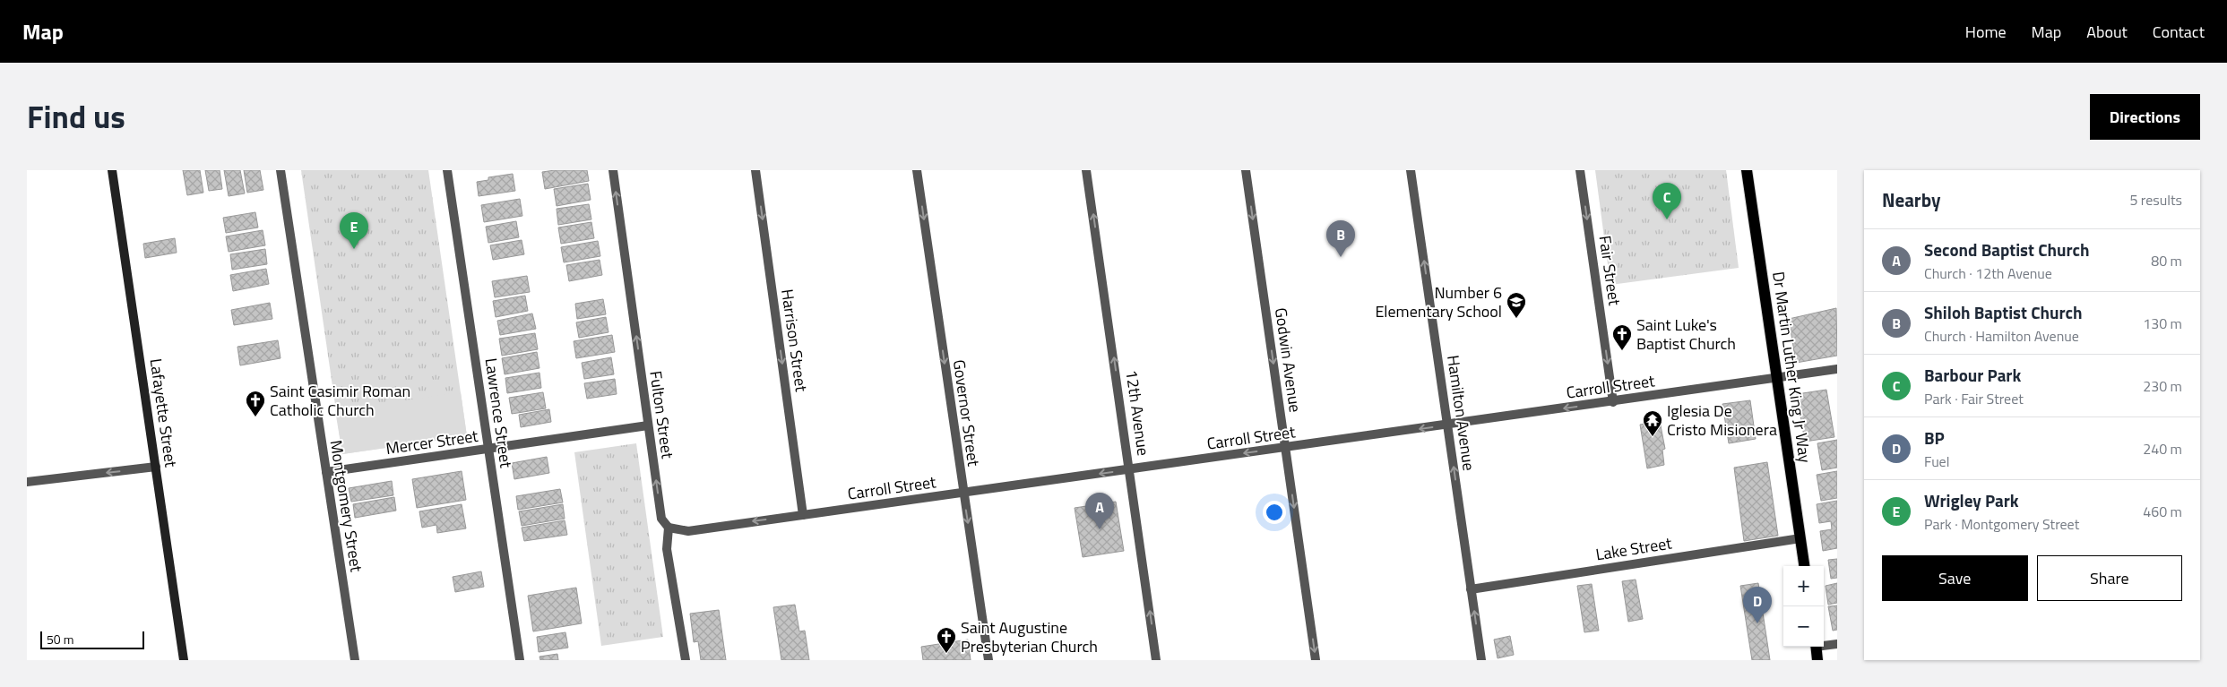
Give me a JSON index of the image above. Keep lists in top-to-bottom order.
{
  "streets": {
    "main road": ["Dr Martin Luther King Jr Way", "Lafayette Street"],
    "street": [
      "Fair Street",
      "Harrison Street",
      "Godwin Avenue",
      "Carroll Street",
      "Lawrence Street",
      "Governor Street",
      "12th Avenue",
      "Hamilton Avenue",
      "Fulton Street",
      "Mercer Street",
      "Montgomery Street",
      "Lake Street"
    ]
  },
  "crossings": [
    ["Fair Street", "Carroll Street"],
    ["Harrison Street", "Carroll Street"],
    ["Godwin Avenue", "Carroll Street"],
    ["Dr Martin Luther King Jr Way", "Carroll Street"],
    ["Dr Martin Luther King Jr Way", "Lake Street"],
    ["Carroll Street", "Governor Street"],
    ["Carroll Street", "12th Avenue"],
    ["Carroll Street", "Hamilton Avenue"],
    ["Carroll Street", "Fulton Street"],
    ["Lawrence Street", "Mercer Street"],
    ["Hamilton Avenue", "Lake Street"],
    ["Fulton Street", "Mercer Street"],
    ["Mercer Street", "Montgomery Street"]
  ],
  "one_way": [
    "Fair Street",
    "Harrison Street",
    "Godwin Avenue",
    "Carroll Street",
    "Governor Street",
    "12th Avenue",
    "Hamilton Avenue",
    "Fulton Street"
  ],
  "places": {
    "school or university": ["Number 6 Elementary School"],
    "church": ["Saint Luke's Baptist Church", "Saint Casimir Roman Catholic Church", "Saint Augustine Presbyterian Church"],
    "temple": ["Iglesia De Cristo Misionera"]
  },
  "scale_bar": "50 m",
  "page": {
    "header": "Map",
    "nav": [
      "Home",
      "Map",
      "About",
      "Contact"
    ],
    "title": "Find us",
    "buttons": [
      "Directions",
      ["Save", "Share"]
    ],
    "heading": ["Nearby", "5 results"],
    "pins": [
      "C",
      "E",
      "B",
      "A",
      "D"
    ],
    "list": [
      {
        "mark": "A",
        "name": "Second Baptist Church",
        "note": "Church · 12th Avenue",
        "value": "80 m"
      },
      {
        "mark": "B",
        "name": "Shiloh Baptist Church",
        "note": "Church · Hamilton Avenue",
        "value": "130 m"
      },
      {
        "mark": "C",
        "name": "Barbour Park",
        "note": "Park · Fair Street",
        "value": "230 m"
      },
      {
        "mark": "D",
        "name": "BP",
        "note": "Fuel",
        "value": "240 m"
      },
      {
        "mark": "E",
        "name": "Wrigley Park",
        "note": "Park · Montgomery Street",
        "value": "460 m"
      }
    ],
    "map_buttons": ["+", "−"],
    "scale": "50 m"
  }
}
